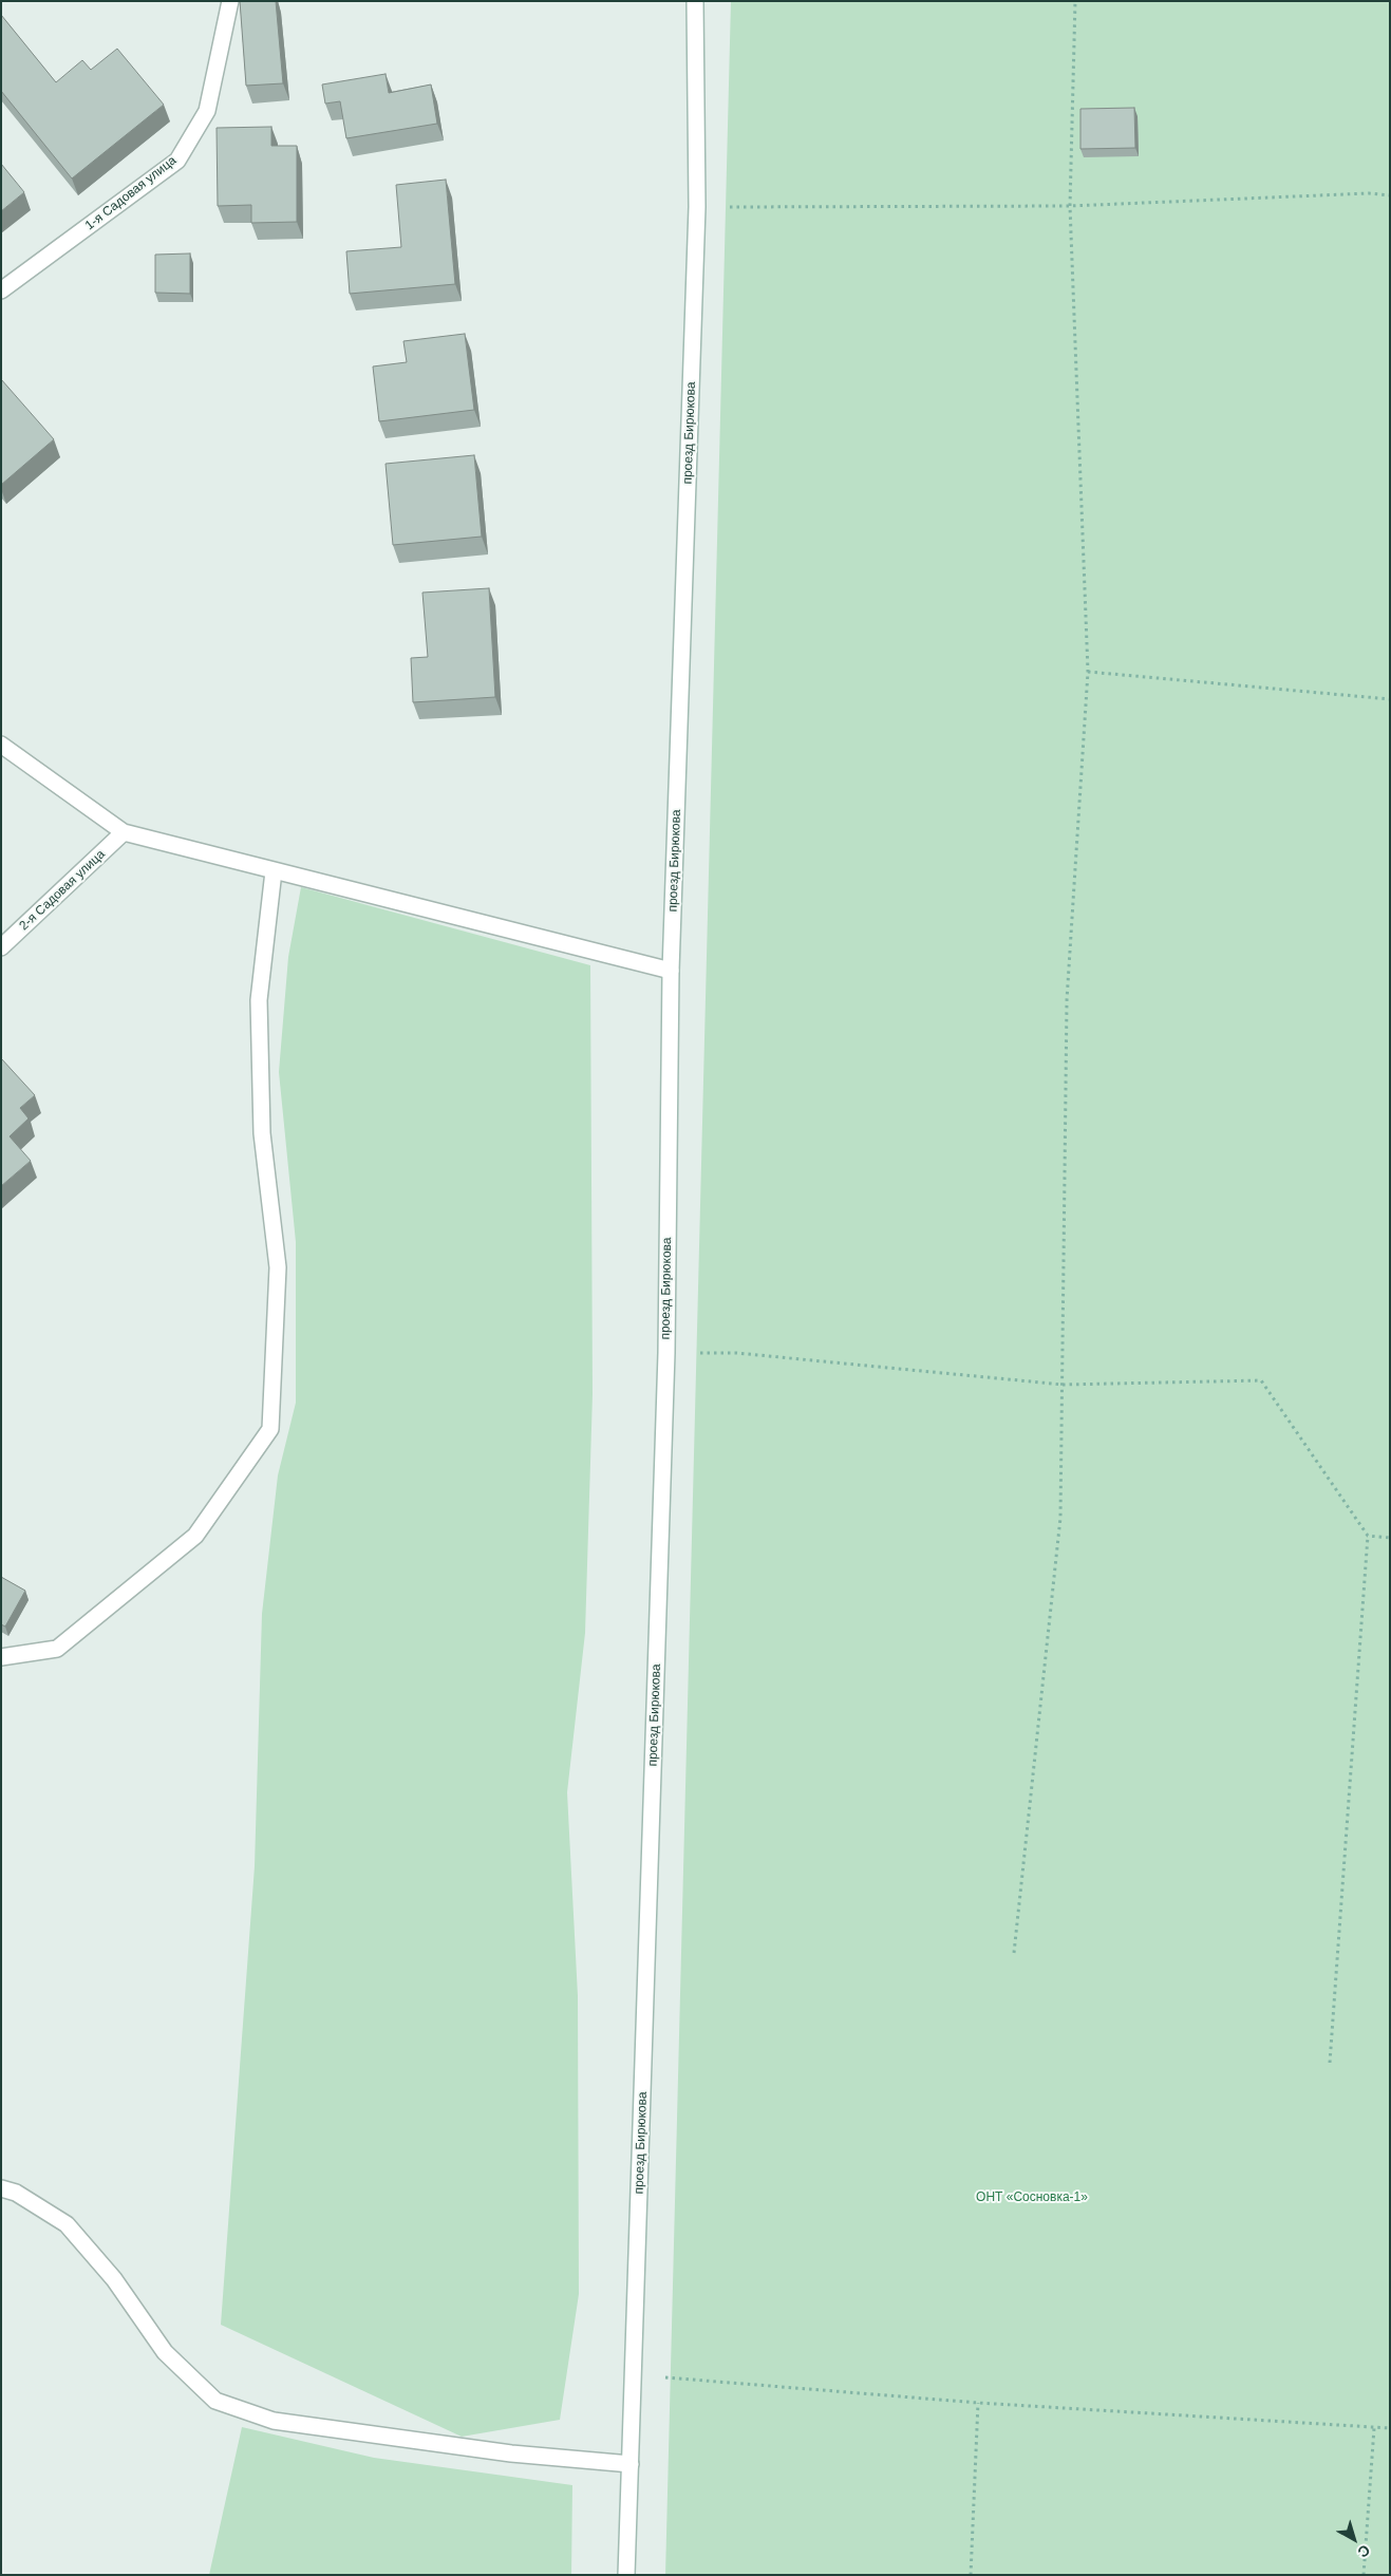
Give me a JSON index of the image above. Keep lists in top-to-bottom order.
{
  "streets": {
    "street": ["1-я Садовая улица", "проезд Бирюкова", "2-я Садовая улица"]
  },
  "parks": ["ОНТ «Сосновка-1»"],
  "north": "bottom right"
}
